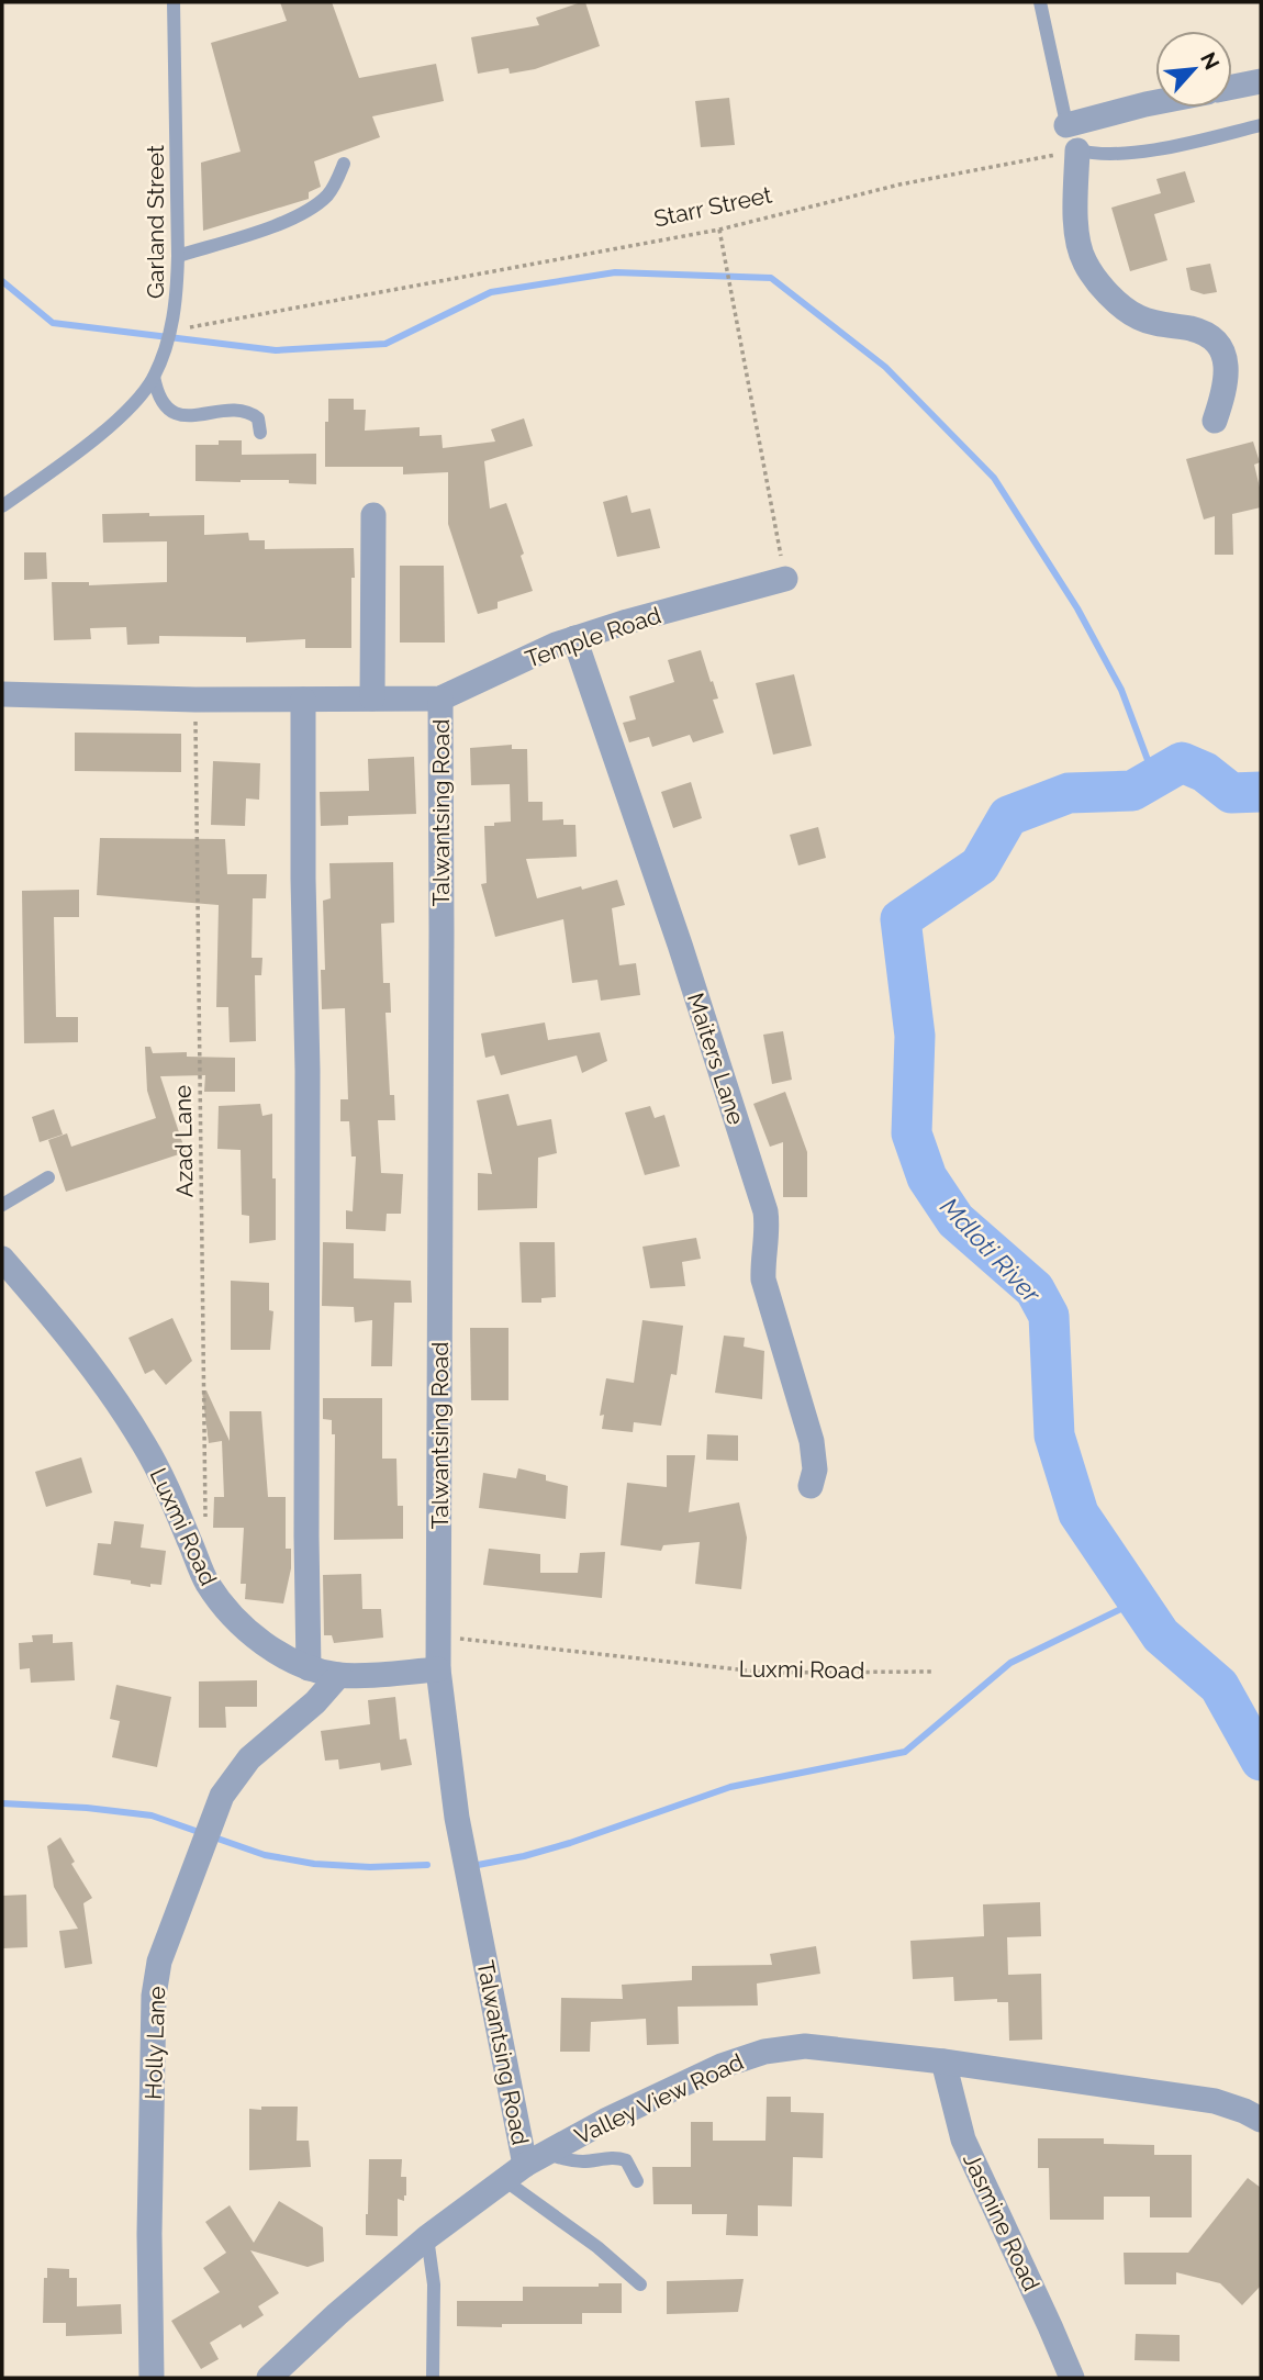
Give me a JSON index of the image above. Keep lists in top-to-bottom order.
{
  "streets": {
    "street": [
      "Temple Road",
      "Talwantsing Road",
      "Maiters Lane",
      "Luxmi Road",
      "Holly Lane",
      "Valley View Road",
      "Jasmine Road"
    ],
    "lane": ["Garland Street"],
    "path": ["Starr Street", "Azad Lane"]
  },
  "crossings": [
    ["Starr Street", "Garland Street"],
    ["Temple Road", "Talwantsing Road"],
    ["Temple Road", "Maiters Lane"],
    ["Temple Road", "Azad Lane"],
    ["Talwantsing Road", "Luxmi Road"],
    ["Talwantsing Road", "Valley View Road"],
    ["Luxmi Road", "Holly Lane"],
    ["Valley View Road", "Jasmine Road"]
  ],
  "water": ["Mdloti River"],
  "north": "top right"
}
